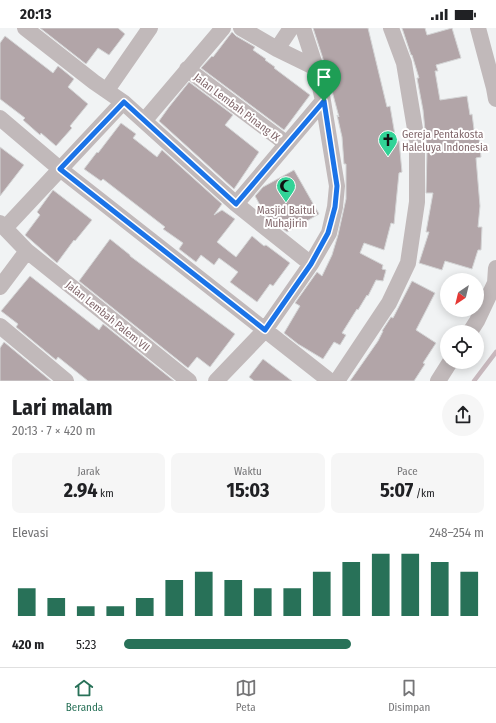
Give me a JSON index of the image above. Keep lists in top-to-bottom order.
{
  "streets": {
    "street": ["Jalan Lembah Pinang IX", "Jalan Lembah Palem VII"]
  },
  "places": {
    "church": ["Gereja Pentakosta Haleluya Indonesia"],
    "mosque": ["Masjid Baitul Muhajirin"]
  },
  "north": "bottom left",
  "page": {
    "status": "20:13",
    "heading": ["Lari malam", "20:13 · 7 × 420 m"],
    "stats": [
      ["Jarak", "2.94 km"],
      ["Waktu", "15:03"],
      ["Pace", "5:07 /km"]
    ],
    "chart": ["Elevasi", "248–254 m"],
    "list": [
      {
        "name": "420 m",
        "note": "5:23"
      }
    ],
    "tabs": ["Beranda", "Peta", "Disimpan"]
  }
}
